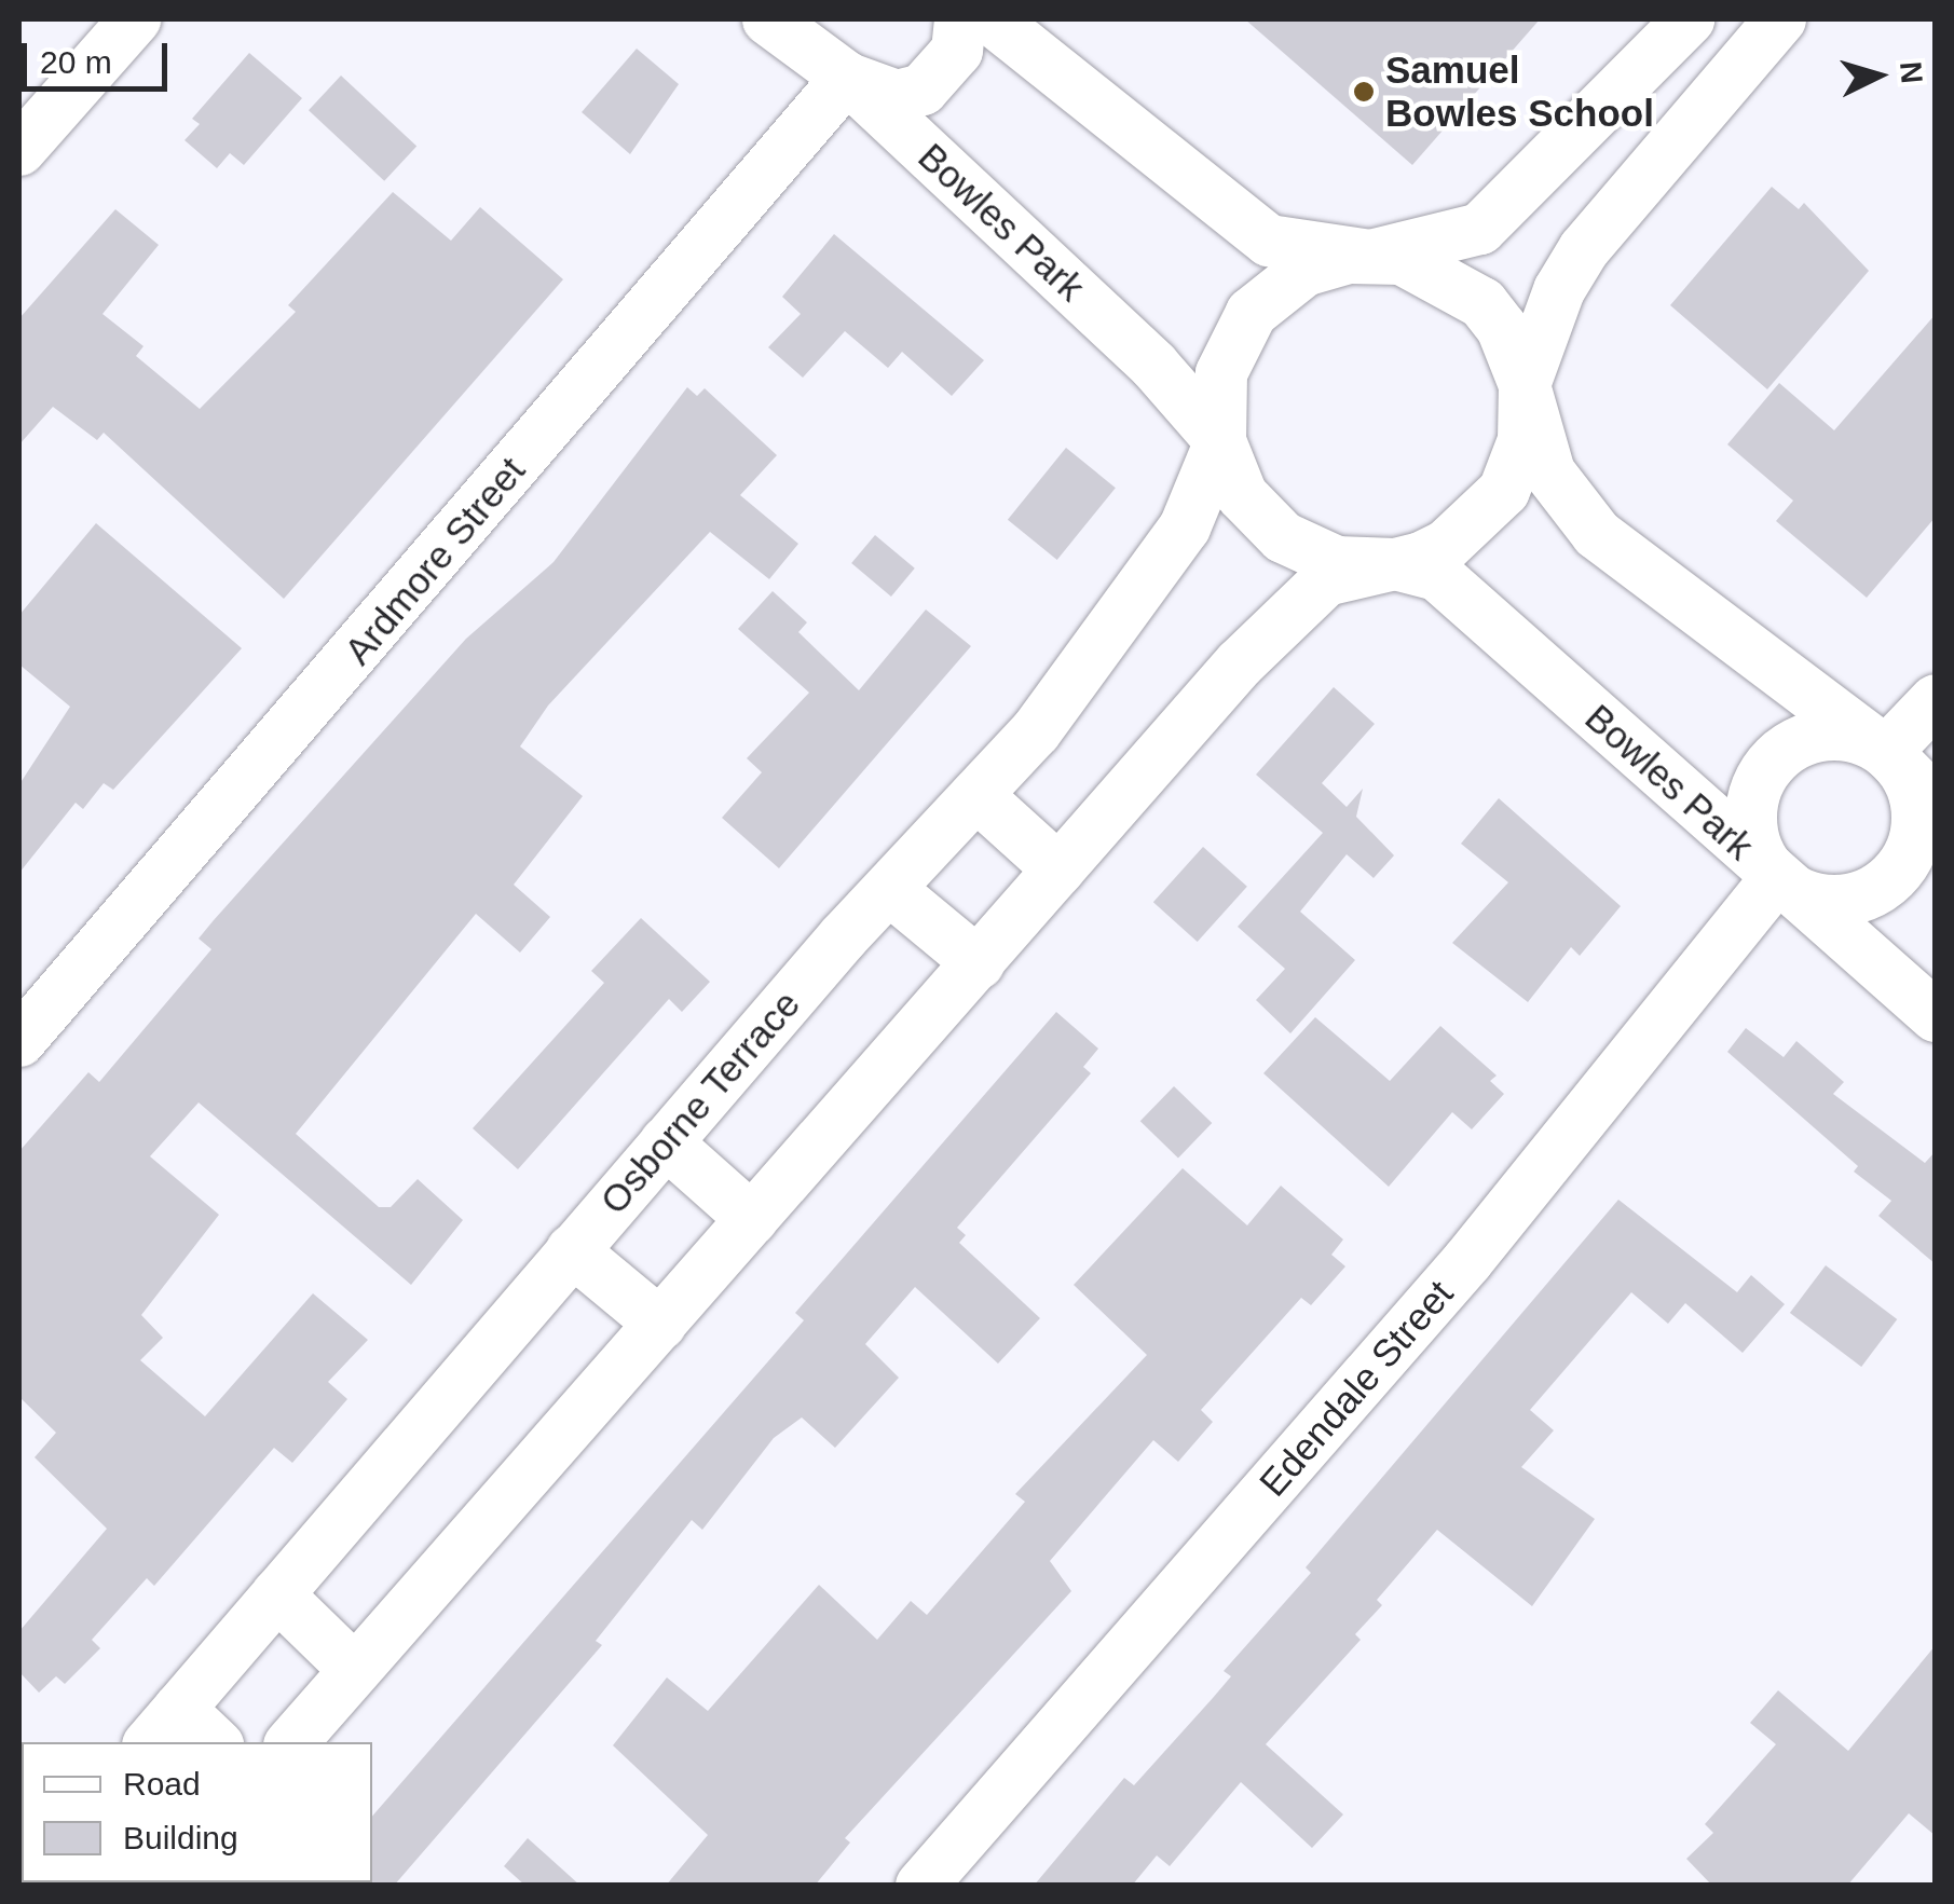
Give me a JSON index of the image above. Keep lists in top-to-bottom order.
{
  "streets": {
    "street": [
      "Bowles Park",
      "Ardmore Street",
      "Osborne Terrace",
      "Edendale Street"
    ]
  },
  "crossings": [
    ["Bowles Park", "Ardmore Street"],
    ["Bowles Park", "Osborne Terrace"],
    ["Bowles Park", "Edendale Street"]
  ],
  "places": ["Samuel Bowles School"],
  "legend": ["Road", "Building"],
  "scale_bar": "20 m",
  "north": "right"
}
